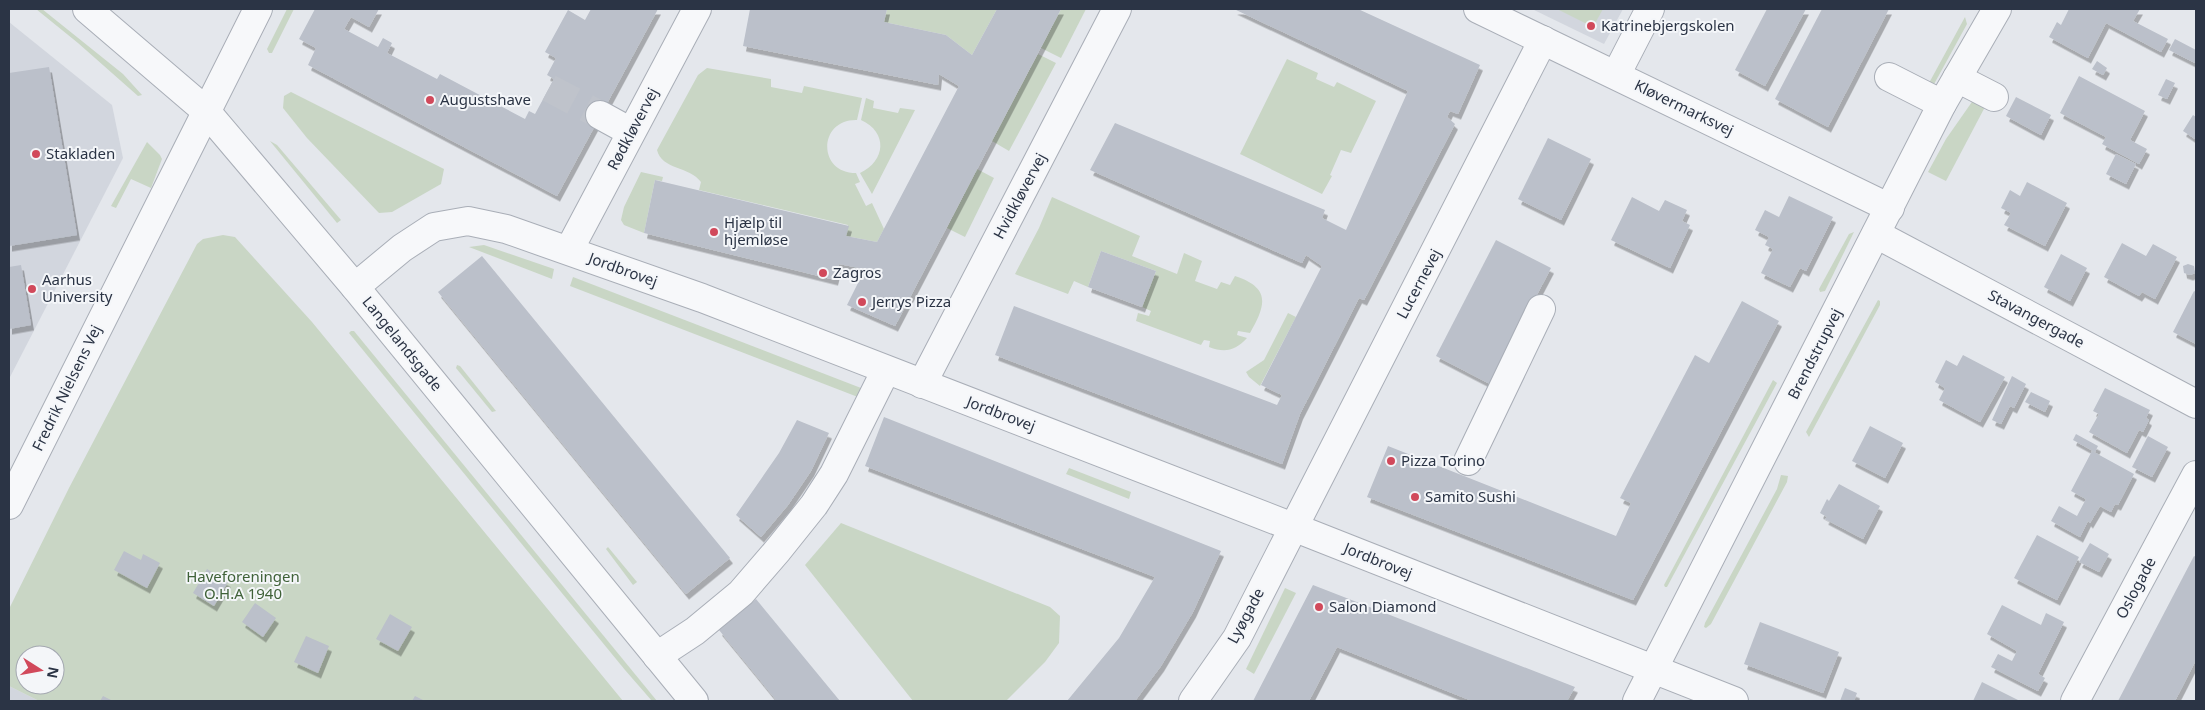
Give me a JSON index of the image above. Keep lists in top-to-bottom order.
{
  "streets": {
    "street": [
      "Kløvermarksvej",
      "Rødkløvervej",
      "Hvidkløvervej",
      "Jordbrovej",
      "Lucernevej",
      "Stavangergade",
      "Langelandsgade",
      "Brendstrupvej",
      "Fredrik Nielsens Vej",
      "Oslogade",
      "Lyøgade"
    ]
  },
  "crossings": [
    ["Kløvermarksvej", "Lucernevej"],
    ["Kløvermarksvej", "Brendstrupvej"],
    ["Rødkløvervej", "Jordbrovej"],
    ["Hvidkløvervej", "Jordbrovej"],
    ["Jordbrovej", "Lucernevej"],
    ["Jordbrovej", "Langelandsgade"],
    ["Jordbrovej", "Brendstrupvej"],
    ["Jordbrovej", "Lyøgade"],
    ["Lucernevej", "Lyøgade"],
    ["Stavangergade", "Brendstrupvej"],
    ["Langelandsgade", "Fredrik Nielsens Vej"]
  ],
  "parks": ["Haveforeningen O.H.A 1940"],
  "places": [
    "Katrinebjergskolen",
    "Augustshave",
    "Stakladen",
    "Hjælp til hjemløse",
    "Zagros",
    "Aarhus University",
    "Jerrys Pizza",
    "Pizza Torino",
    "Samito Sushi",
    "Salon Diamond"
  ],
  "north": "right"
}
